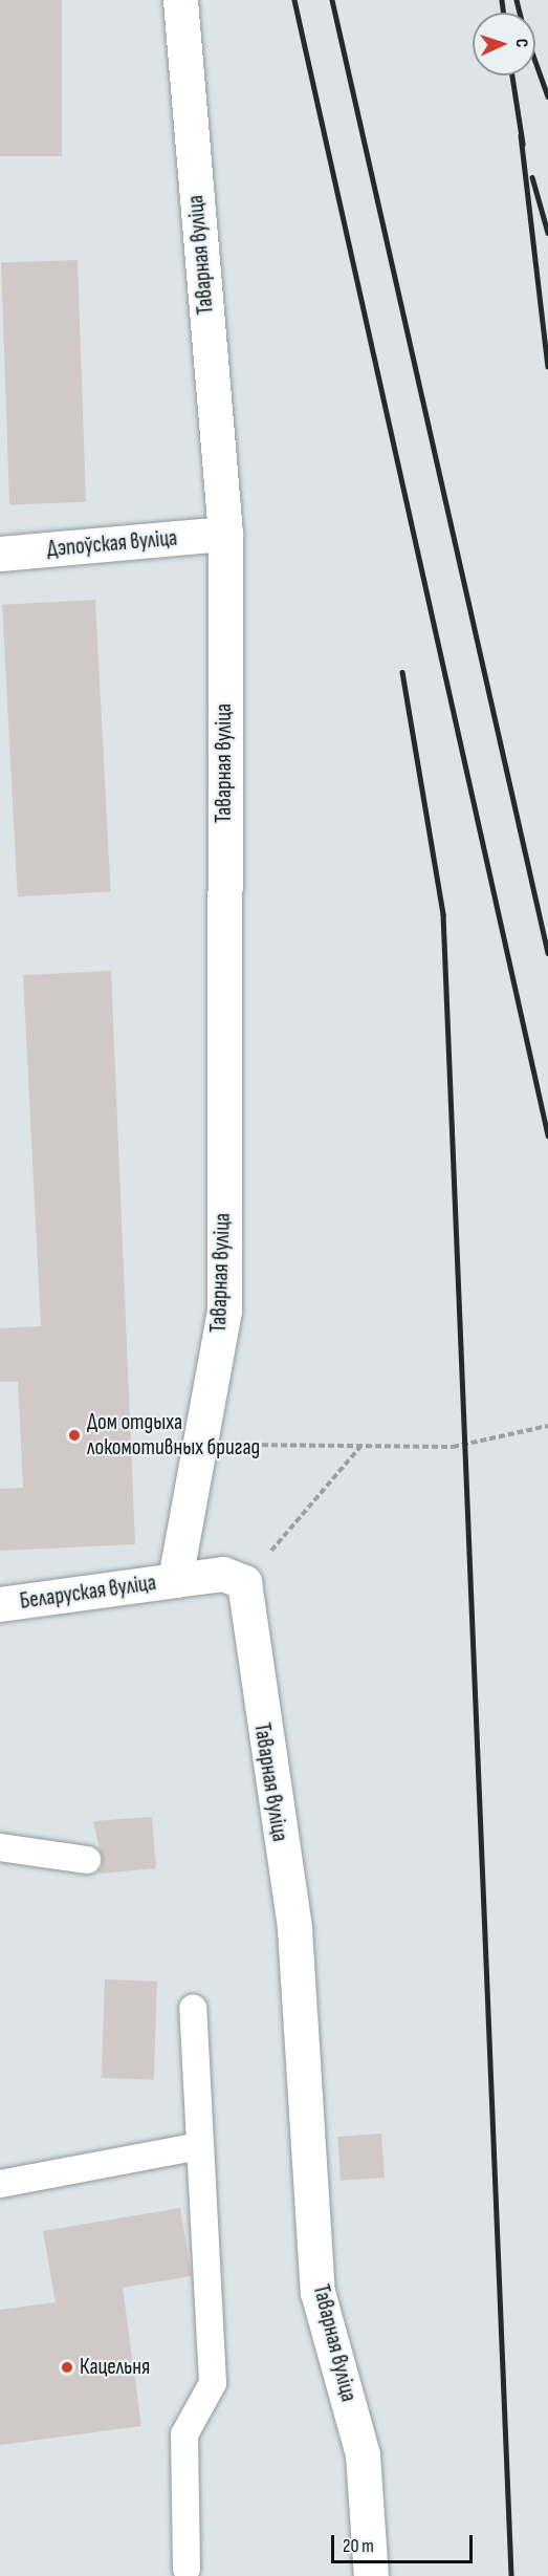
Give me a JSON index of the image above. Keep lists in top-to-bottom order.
{
  "streets": {
    "street": ["Таварная вуліца", "Дэпоўская вуліца", "Беларуская вуліца"]
  },
  "crossings": [
    ["Таварная вуліца", "Дэпоўская вуліца"],
    ["Таварная вуліца", "Беларуская вуліца"]
  ],
  "places": ["Дом отдыха локомотивных бригад", "Кацельня"],
  "scale_bar": "20 m",
  "north": "right"
}
